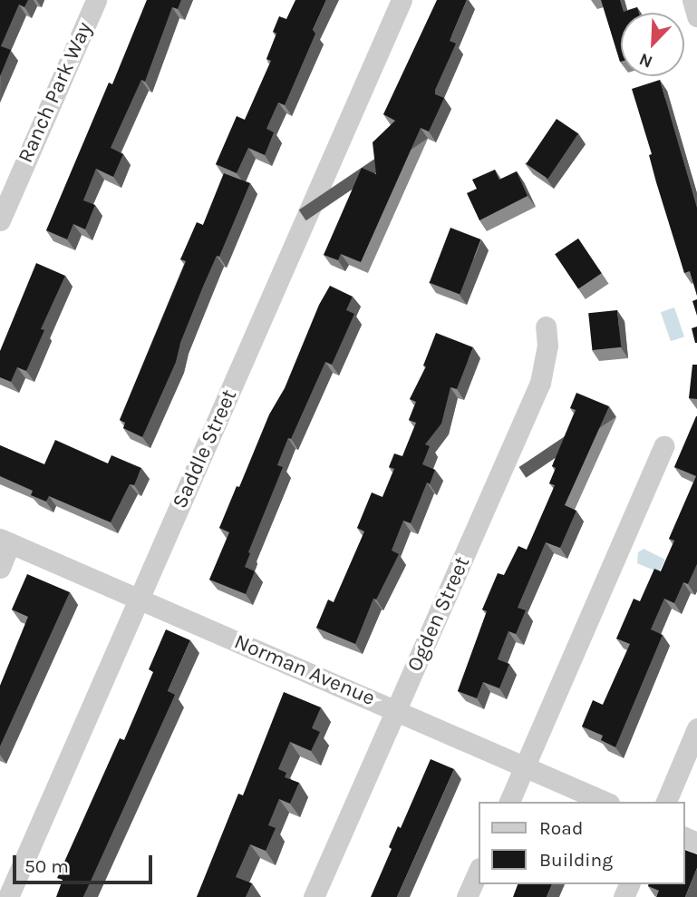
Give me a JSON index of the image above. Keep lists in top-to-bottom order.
{
  "streets": {
    "street": [
      "Ranch Park Way",
      "Saddle Street",
      "Ogden Street",
      "Norman Avenue"
    ]
  },
  "crossings": [
    ["Saddle Street", "Norman Avenue"],
    ["Ogden Street", "Norman Avenue"]
  ],
  "legend": ["Road", "Building"],
  "scale_bar": "50 m",
  "north": "bottom left"
}
